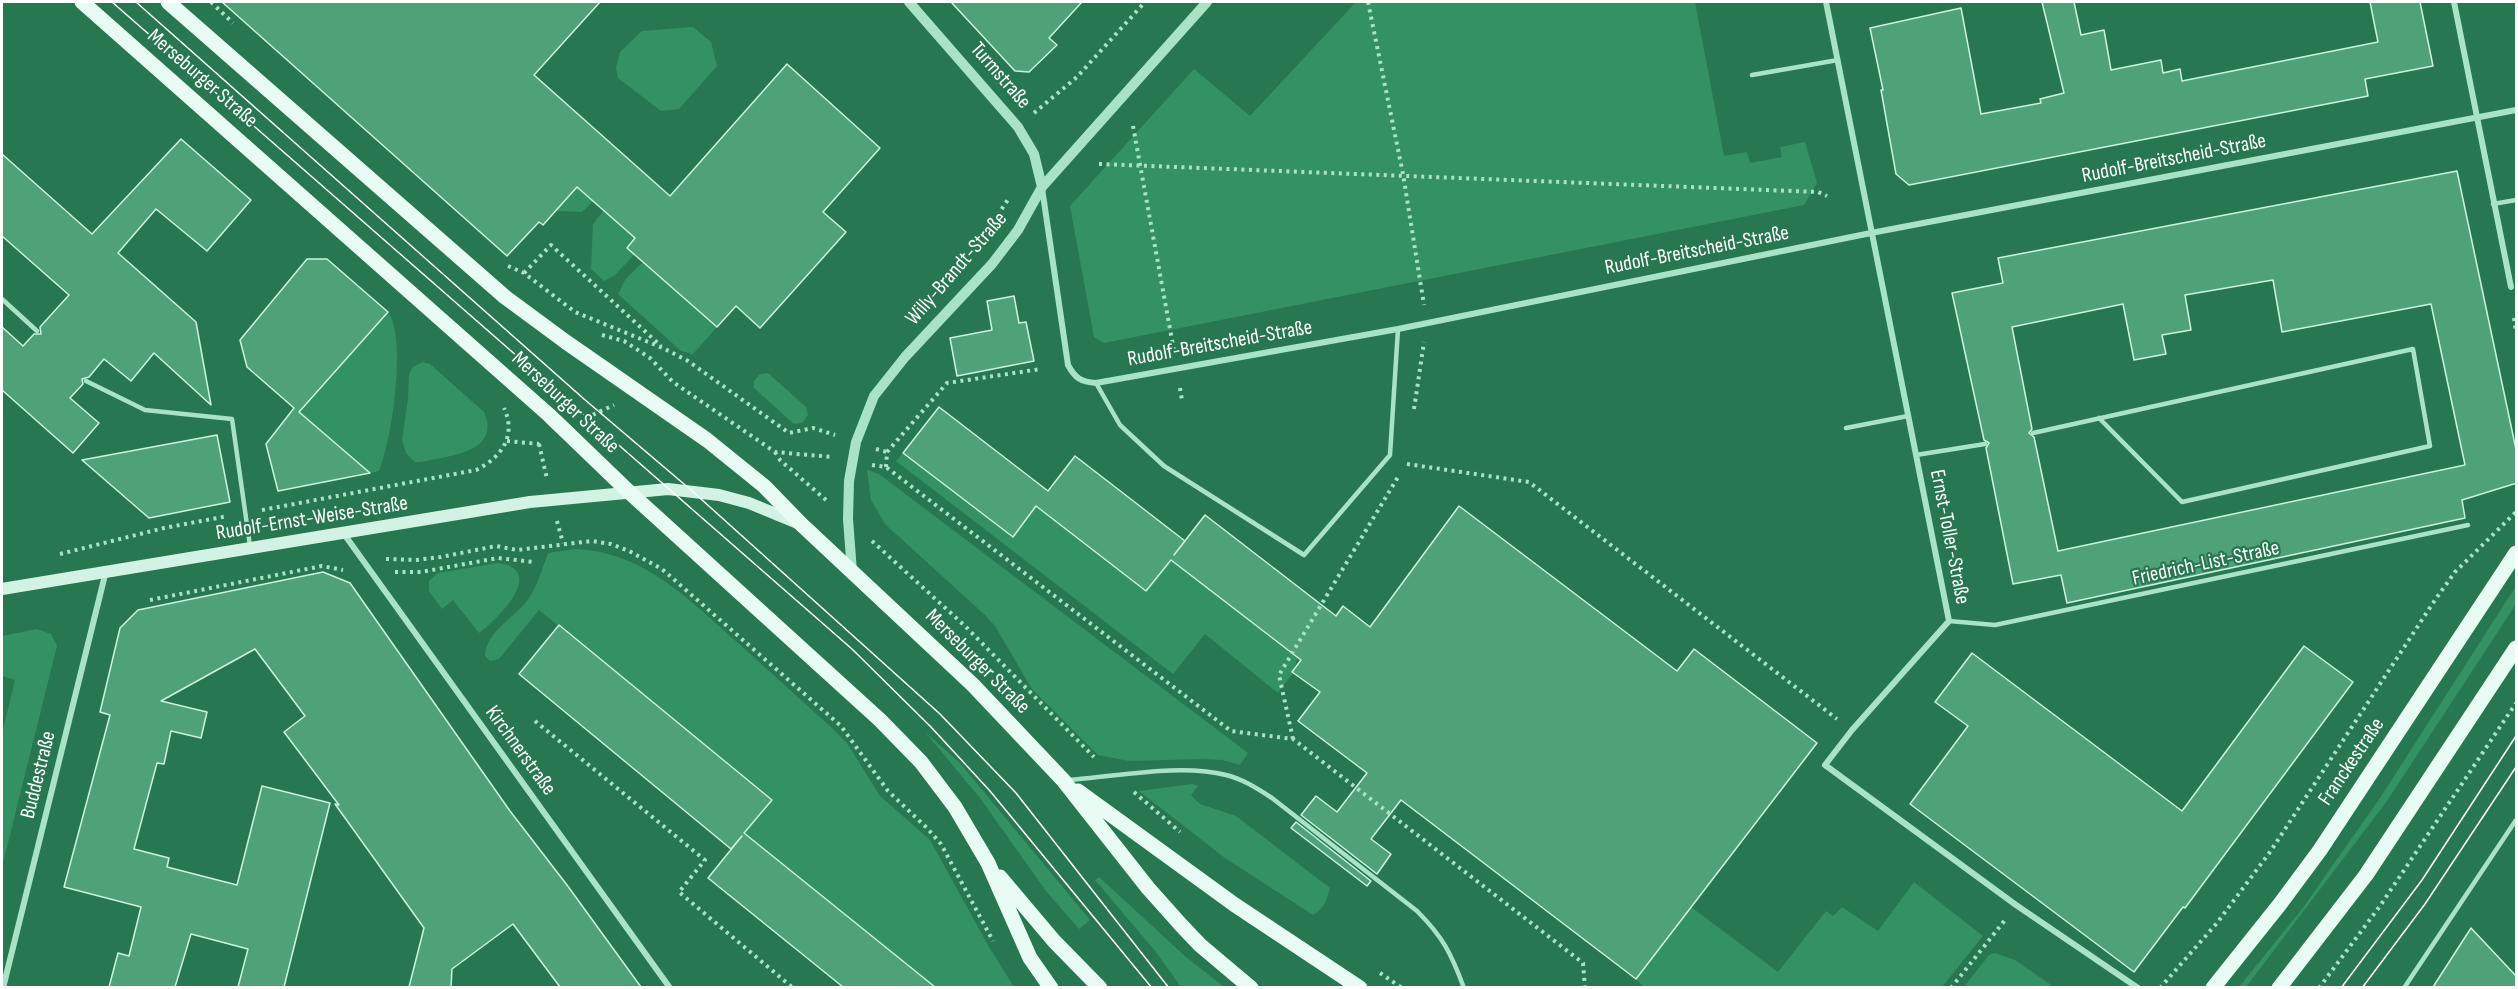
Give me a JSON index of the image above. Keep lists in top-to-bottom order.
{
  "streets": {
    "main road": ["Merseburger Straße", "Rudolf-Ernst-Weise-Straße", "Franckestraße"],
    "street": [
      "Turmstraße",
      "Rudolf-Breitscheid-Straße",
      "Willy-Brandt-Straße",
      "Ernst-Toller-Straße",
      "Kirchnerstraße",
      "Buddestraße"
    ],
    "lane": ["Friedrich-List-Straße"]
  },
  "crossings": [
    ["Turmstraße", "Willy-Brandt-Straße"],
    ["Merseburger Straße", "Willy-Brandt-Straße"],
    ["Merseburger Straße", "Rudolf-Ernst-Weise-Straße"],
    ["Rudolf-Breitscheid-Straße", "Ernst-Toller-Straße"],
    ["Rudolf-Ernst-Weise-Straße", "Kirchnerstraße"],
    ["Rudolf-Ernst-Weise-Straße", "Buddestraße"],
    ["Ernst-Toller-Straße", "Friedrich-List-Straße"]
  ]
}
